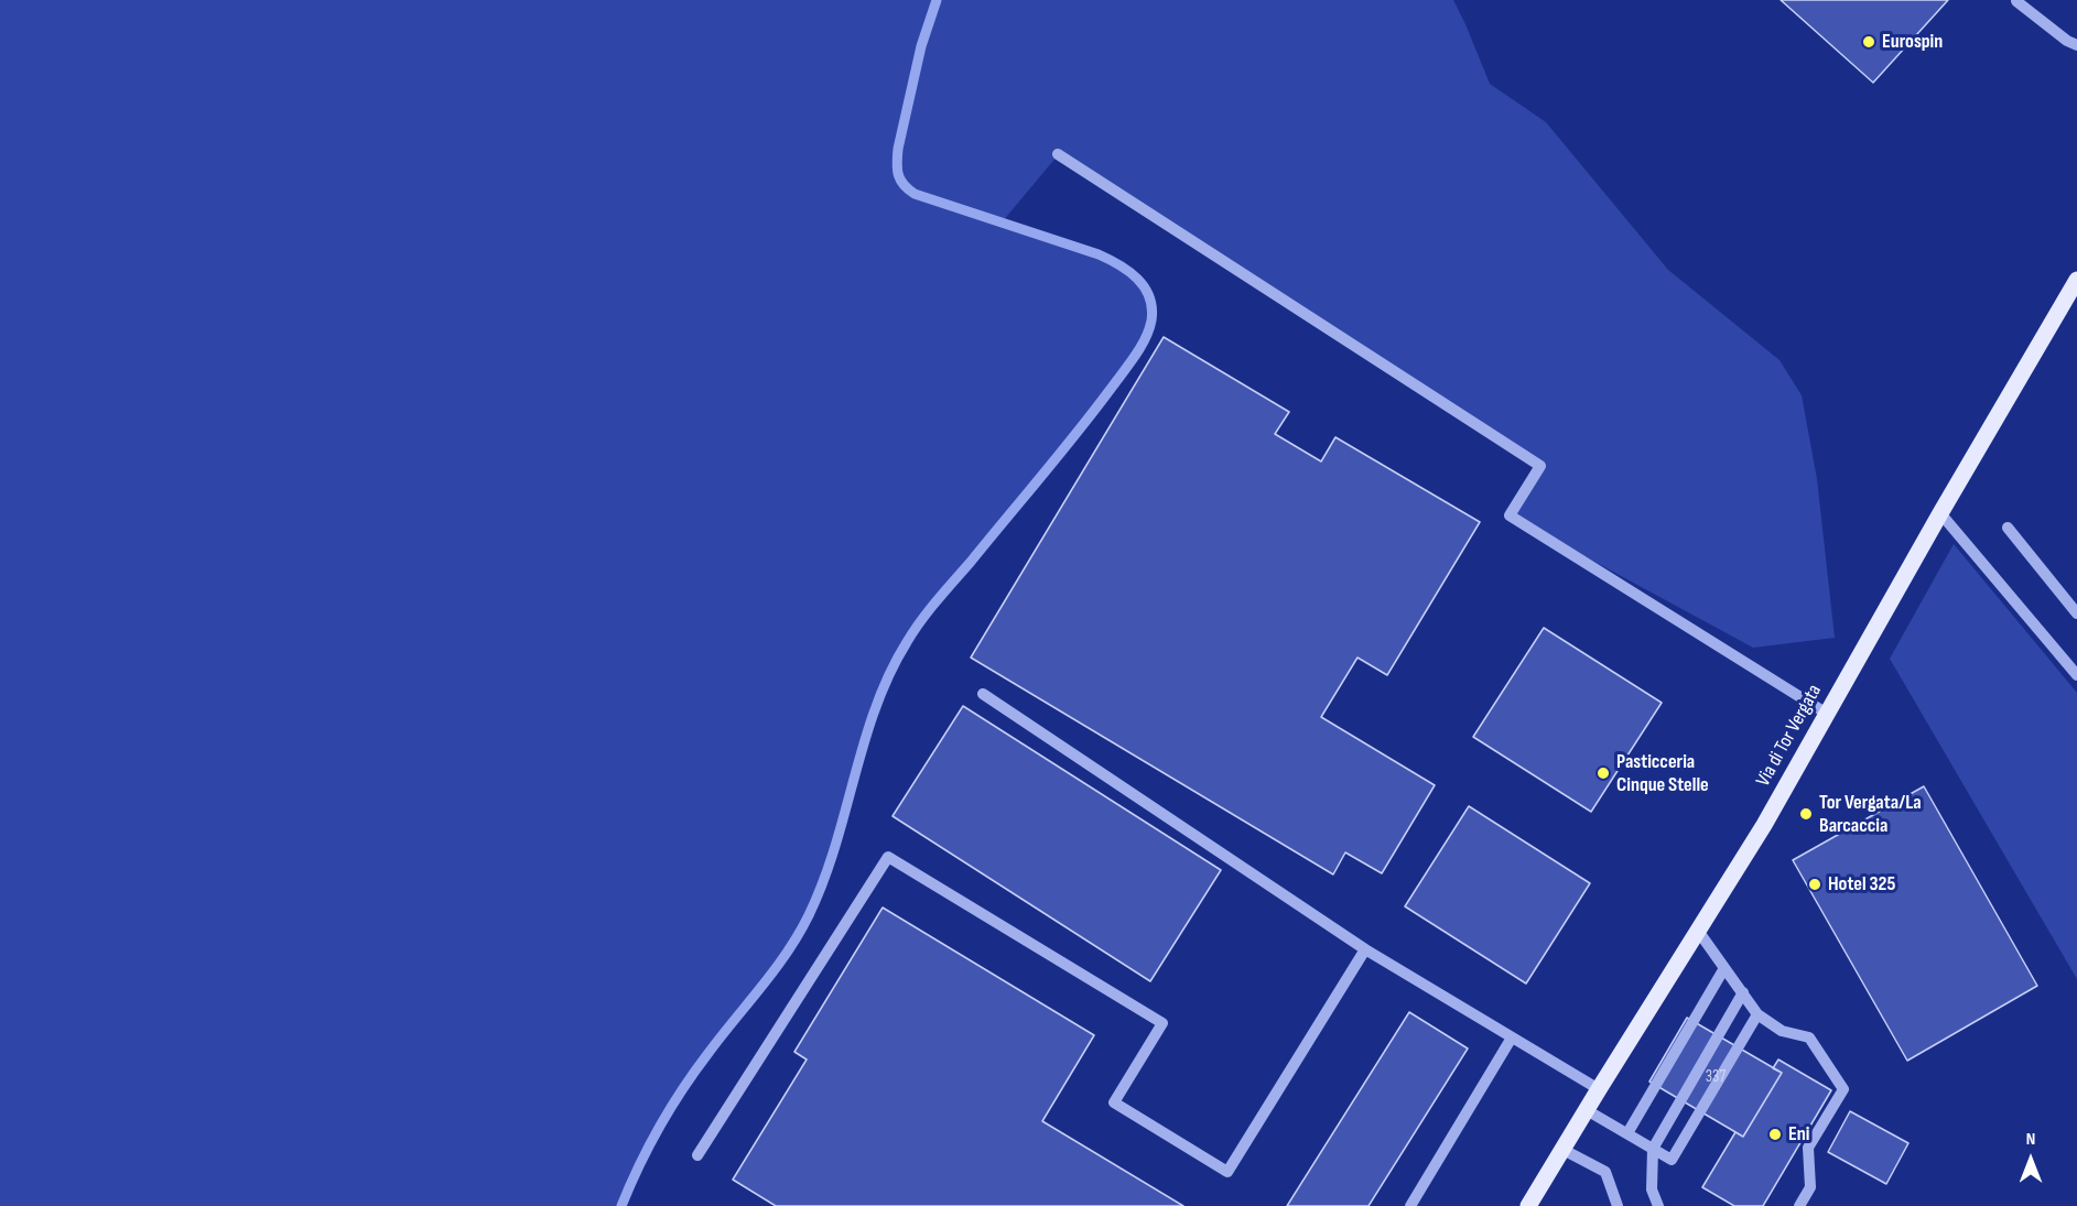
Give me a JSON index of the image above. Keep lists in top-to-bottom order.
{
  "streets": {
    "main road": ["Via di Tor Vergata"]
  },
  "places": [
    "Eurospin",
    "Pasticceria Cinque Stelle",
    "Tor Vergata/La Barcaccia",
    "Hotel 325",
    "Eni"
  ],
  "house_numbers": ["337"],
  "north": "top"
}
